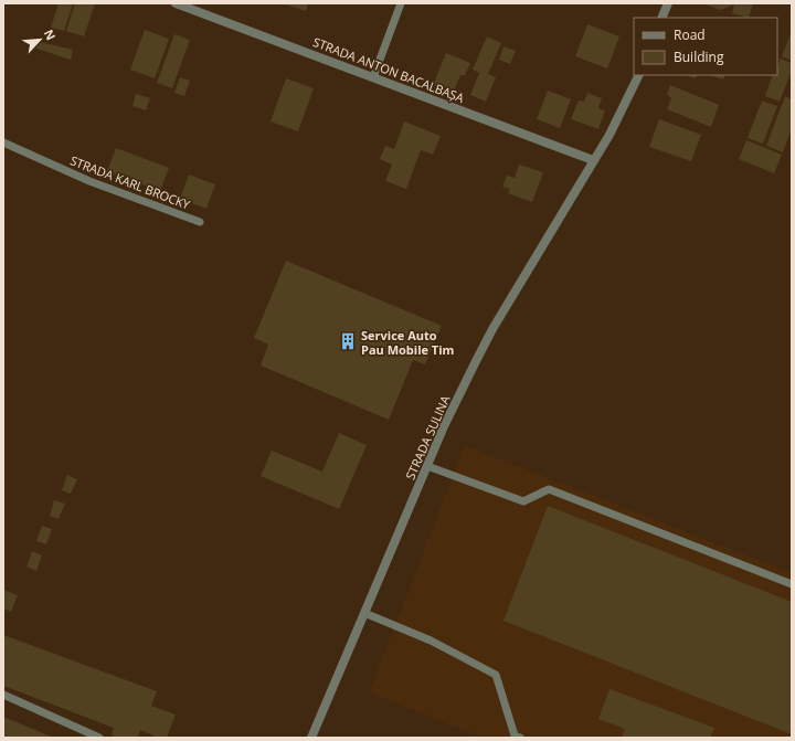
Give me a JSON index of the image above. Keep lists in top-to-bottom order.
{
  "streets": {
    "street": ["STRADA ANTON BACALBAȘA", "STRADA SULINA"],
    "lane": ["STRADA KARL BROCKY"]
  },
  "crossings": [
    ["STRADA ANTON BACALBAȘA", "STRADA SULINA"]
  ],
  "places": {
    "building": ["Service Auto Pau Mobile Tim"]
  },
  "legend": ["Road", "Building"],
  "north": "top right"
}
